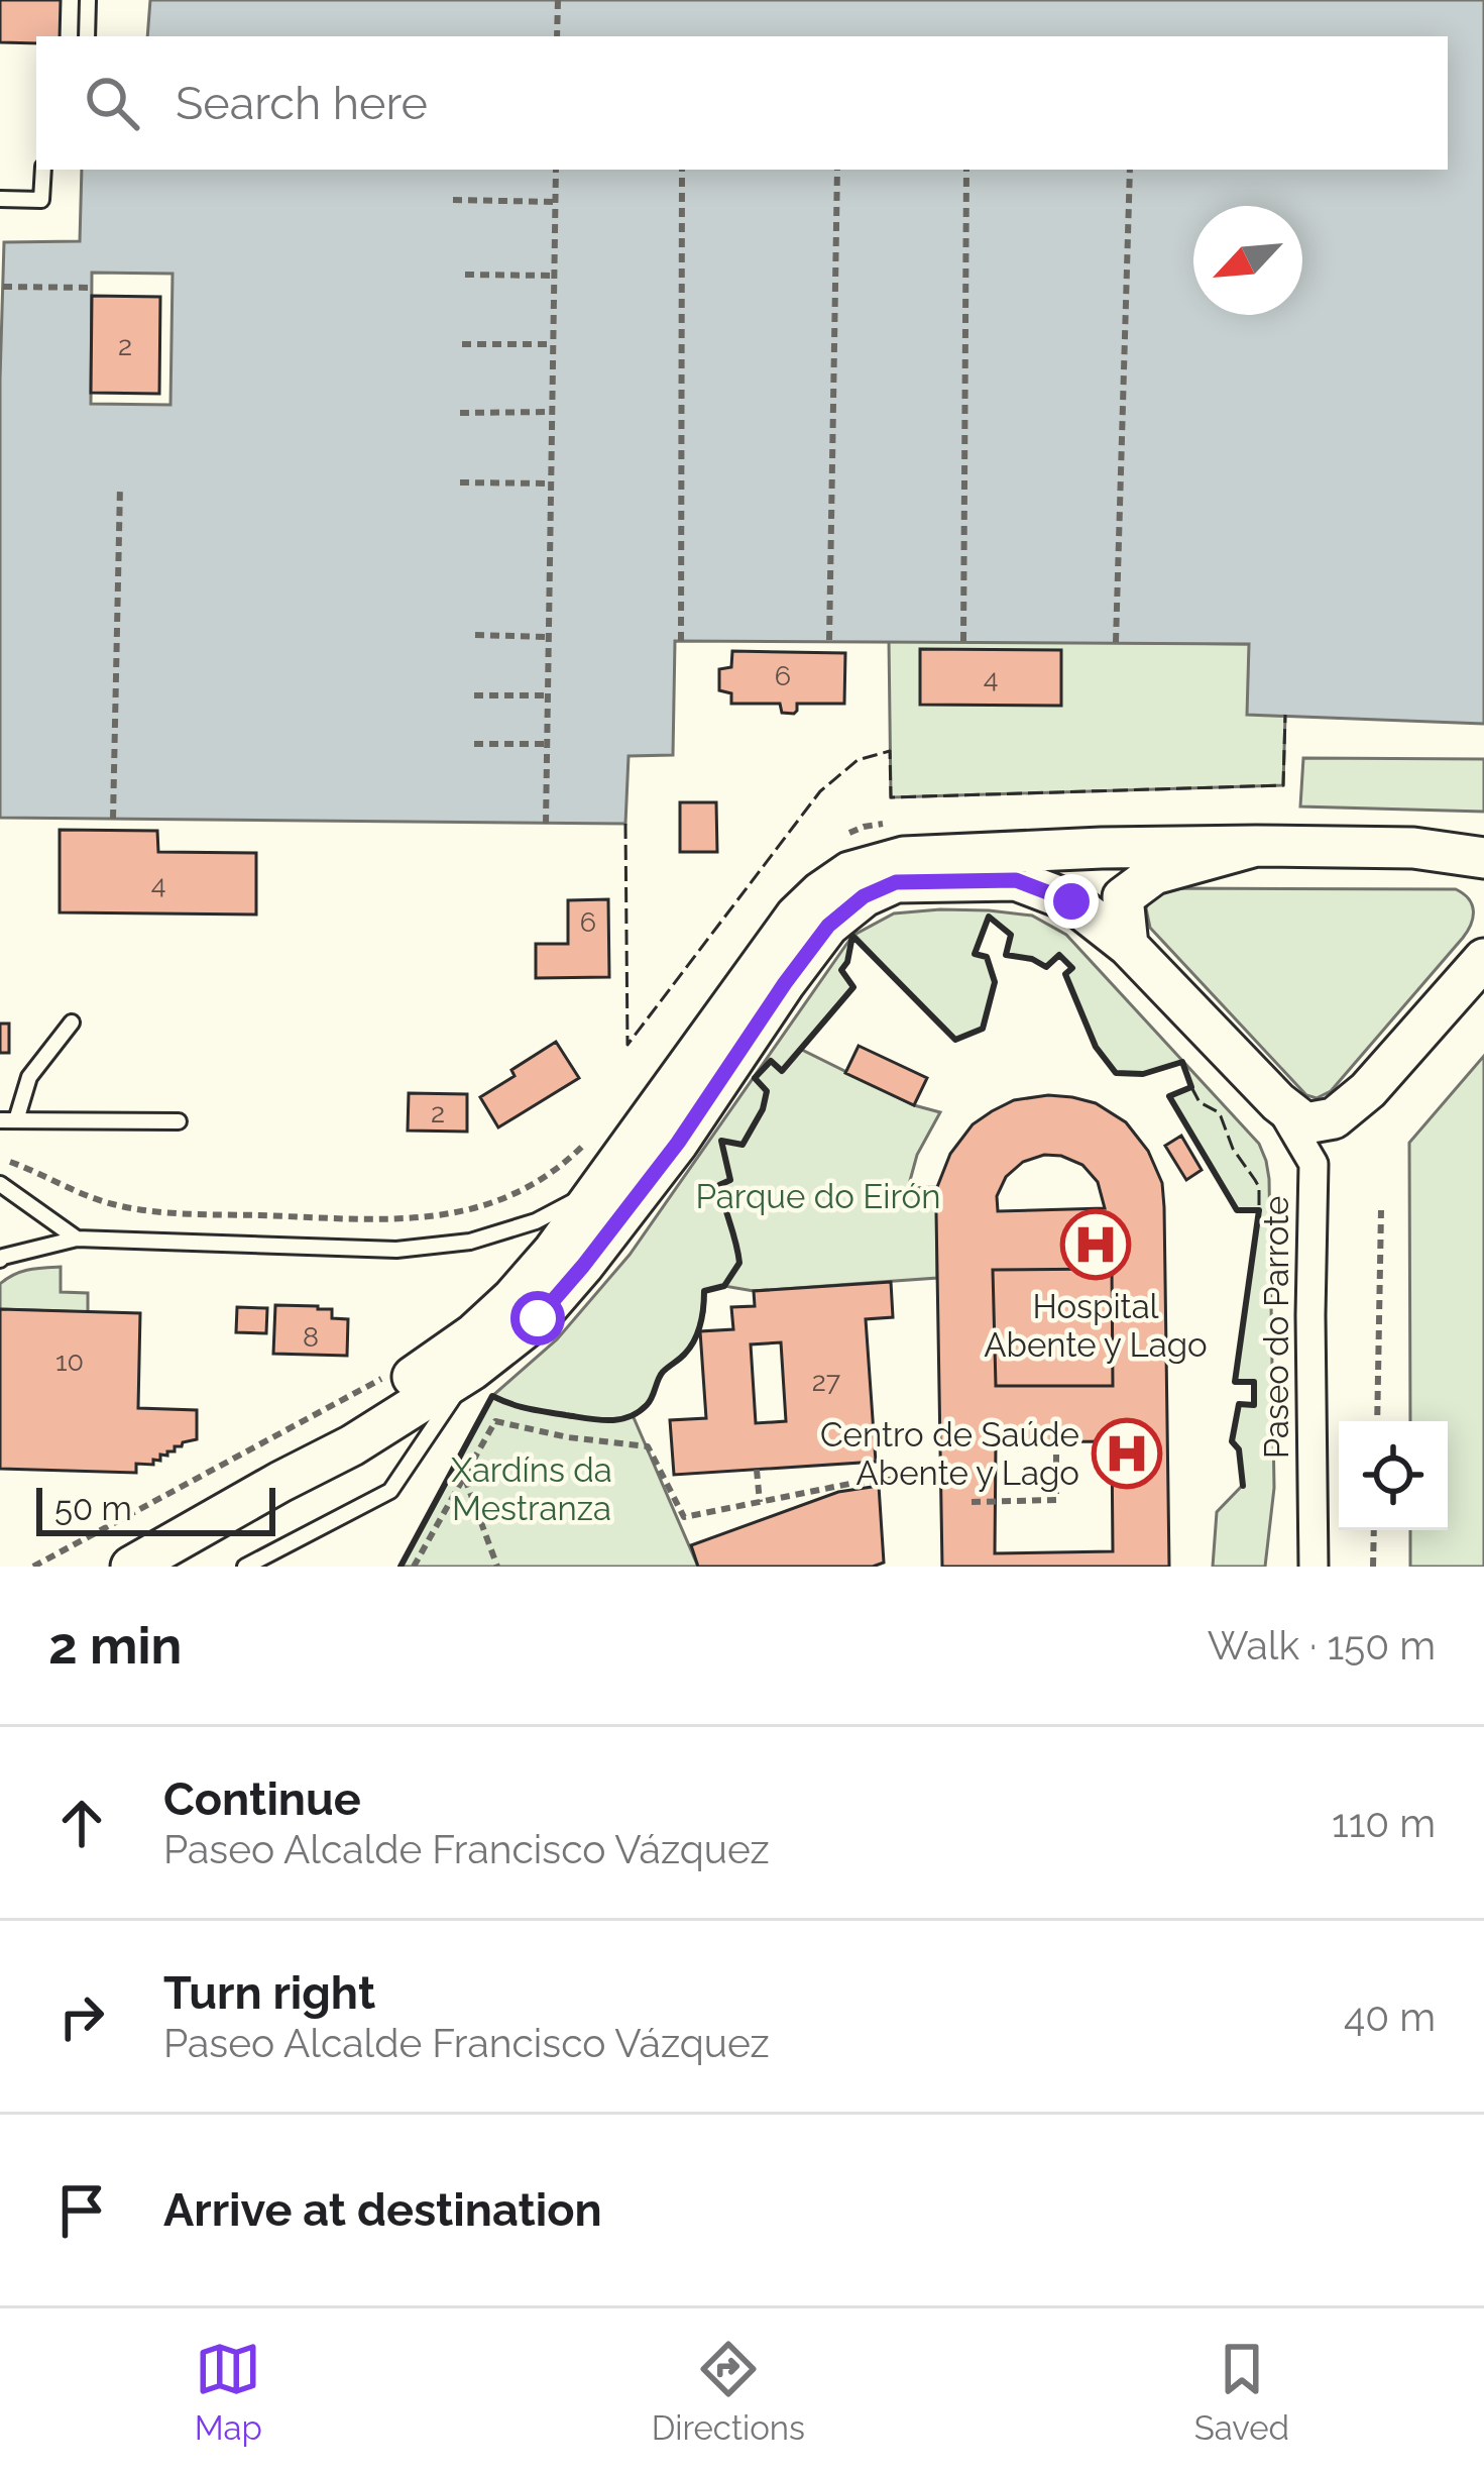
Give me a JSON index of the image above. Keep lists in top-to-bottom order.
{
  "streets": {
    "street": ["Paseo do Parrote"]
  },
  "parks": ["Parque do Eirón", "Xardíns da Mestranza"],
  "places": {
    "hospital": ["Hospital Abente y Lago", "Centro de Saúde Abente y Lago"]
  },
  "house_numbers": [
    "2",
    "6",
    "4",
    "4",
    "6",
    "2",
    "8",
    "10",
    "27"
  ],
  "scale_bar": "50 m",
  "north": "bottom left",
  "page": {
    "search": "Search here",
    "scale": "50 m",
    "heading": ["2 min", "Walk · 150 m"],
    "list": [
      ["Continue", "Paseo Alcalde Francisco Vázquez", "110 m"],
      ["Turn right", "Paseo Alcalde Francisco Vázquez", "40 m"],
      "Arrive at destination"
    ],
    "nav": ["Map", "Directions", "Saved"]
  }
}
